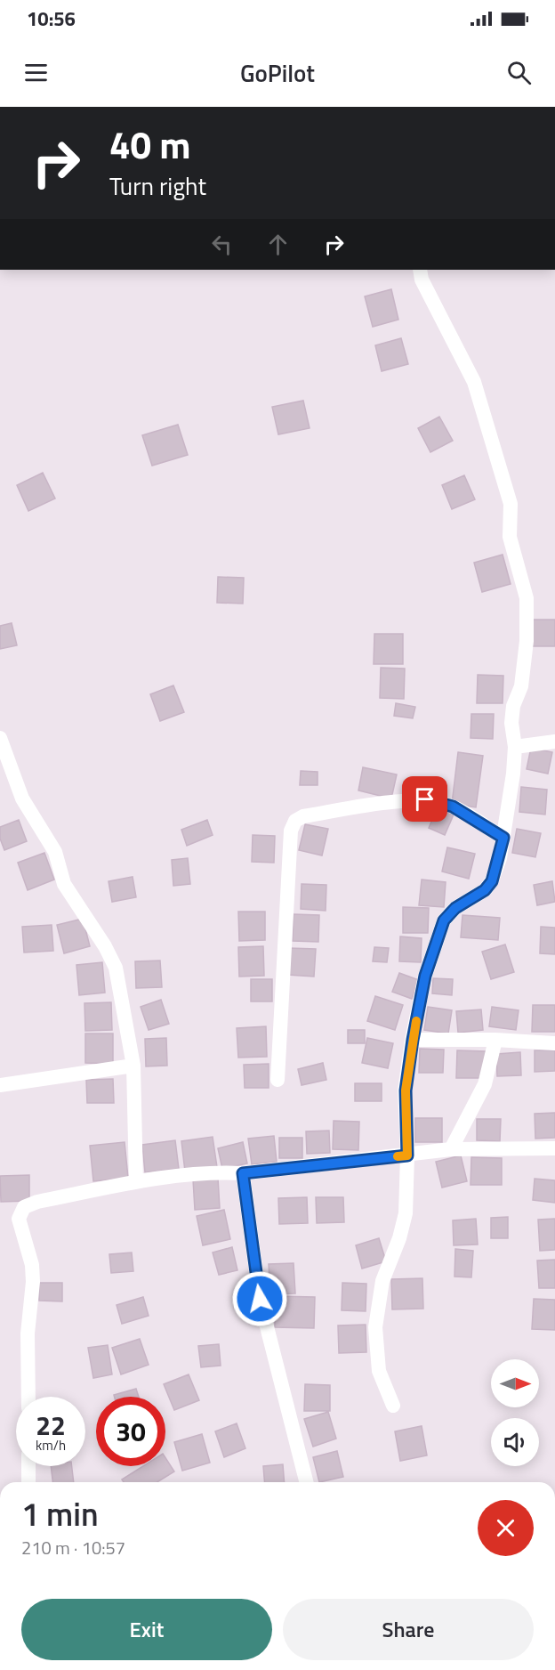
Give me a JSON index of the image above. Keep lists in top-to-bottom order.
{
  "north": "right",
  "page": {
    "status": "10:56",
    "header": "GoPilot",
    "turn": ["40 m", "Turn right"],
    "speed": "22 km/h",
    "limit": "30",
    "heading": ["1 min", "210 m · 10:57"],
    "buttons": ["Exit", "Share"]
  }
}
